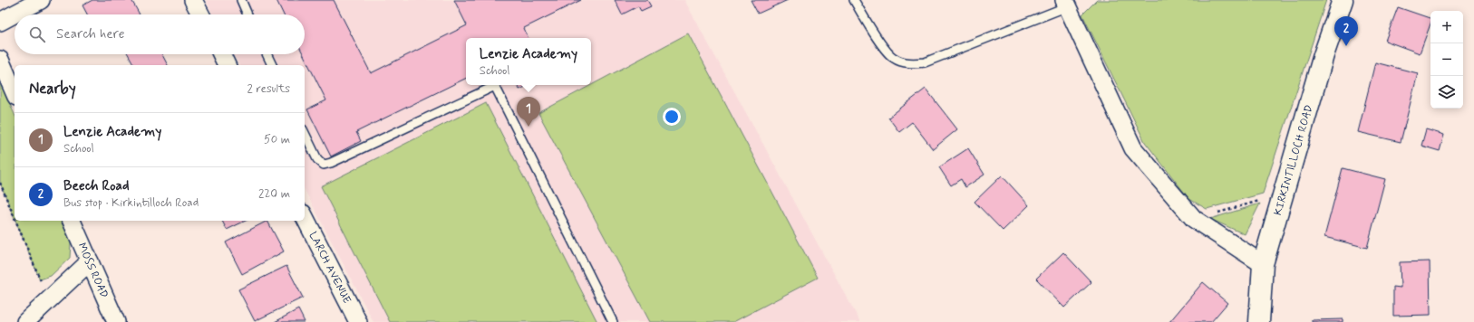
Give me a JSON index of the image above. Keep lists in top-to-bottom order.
{
  "streets": {
    "main road": ["KIRKINTILLOCH ROAD"],
    "street": ["LARCH AVENUE", "MOSS ROAD"]
  },
  "page": {
    "map_buttons": ["+", "−"],
    "search": "Search here",
    "pins": ["2", "1"],
    "popup": ["Lenzie Academy", "School"],
    "heading": ["Nearby", "2 results"],
    "list": [
      {
        "mark": "1",
        "name": "Lenzie Academy",
        "note": "School",
        "value": "50 m"
      },
      {
        "mark": "2",
        "name": "Beech Road",
        "note": "Bus stop · Kirkintilloch Road",
        "value": "220 m"
      }
    ]
  }
}
